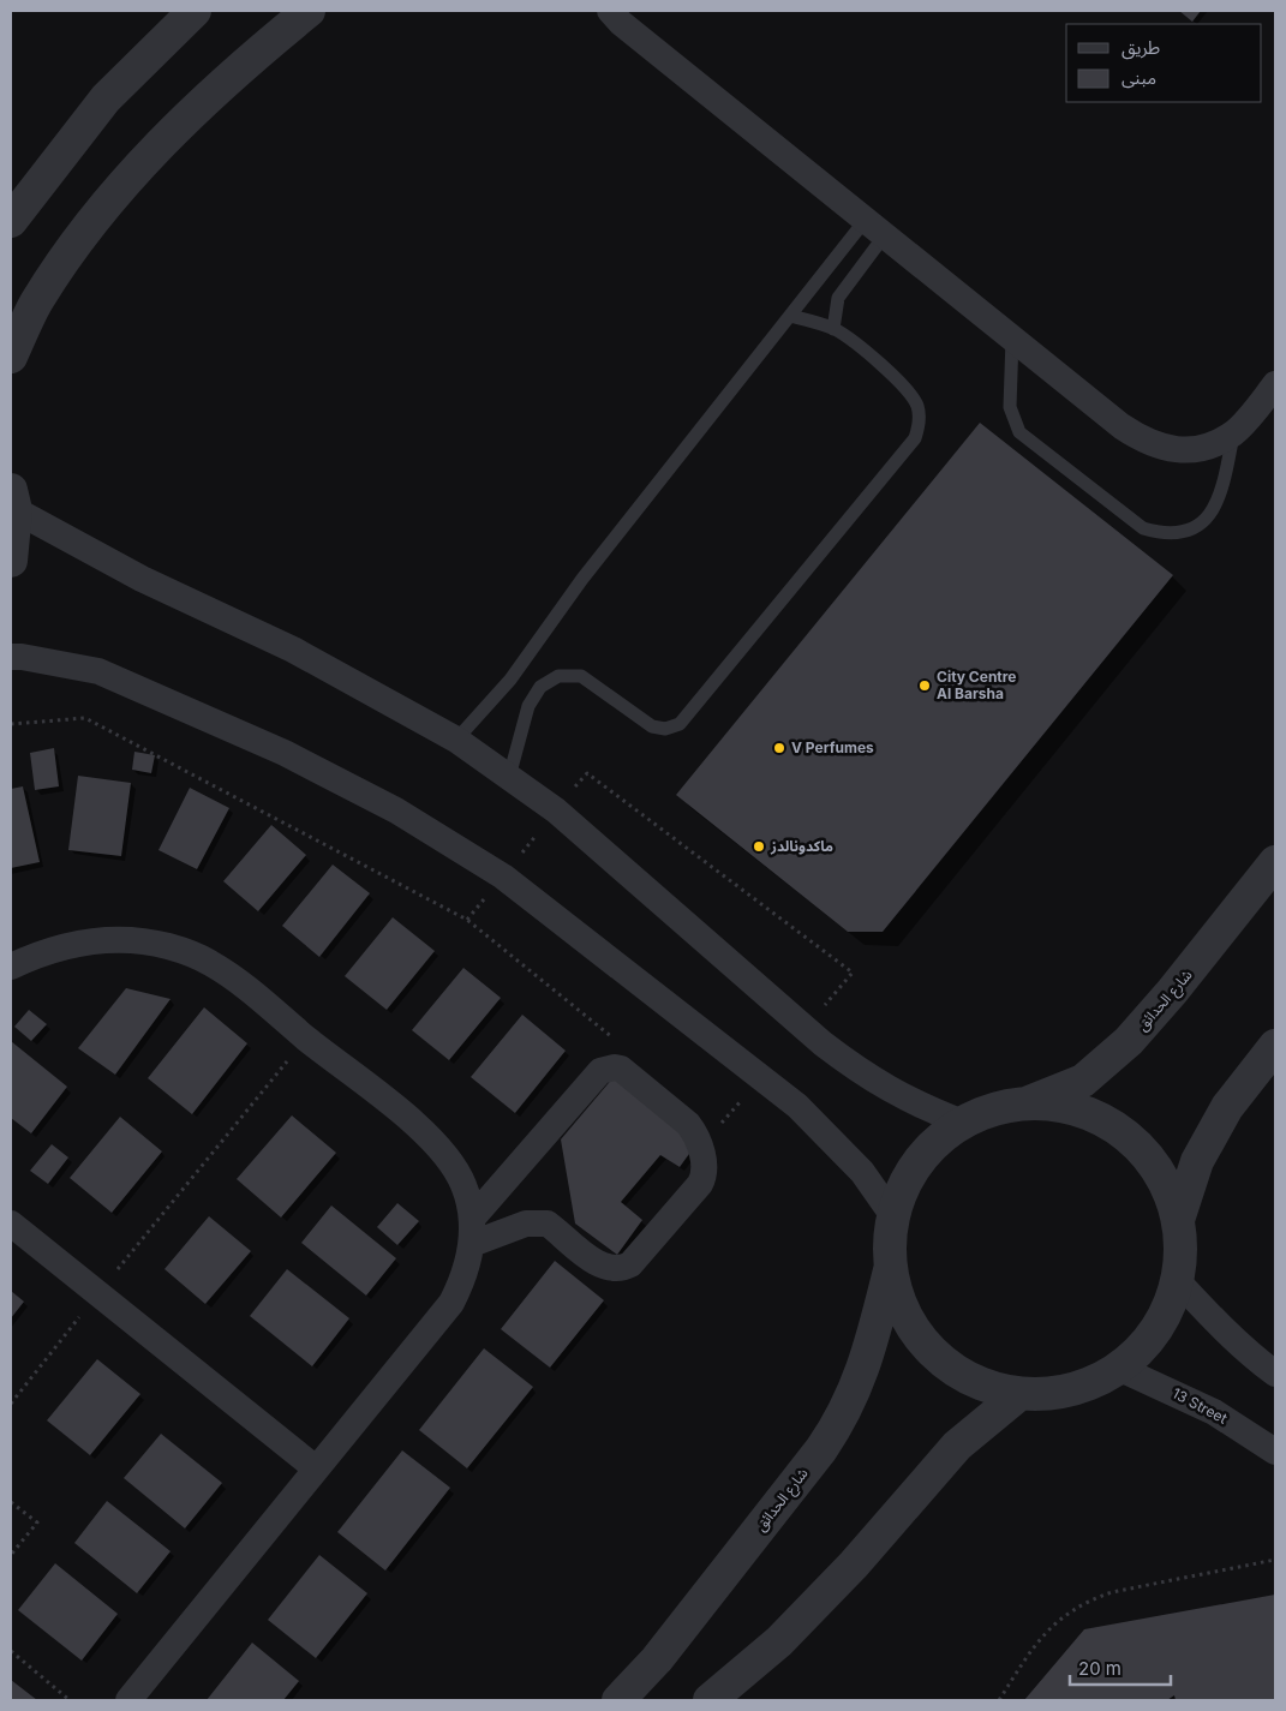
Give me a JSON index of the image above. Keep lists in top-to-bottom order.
{
  "streets": {
    "street": ["شارع الحدائق", "13 Street"]
  },
  "places": ["City Centre Al Barsha", "V Perfumes", "ماكدونالدز"],
  "legend": ["طريق", "مبنى"],
  "scale_bar": "20 m"
}
